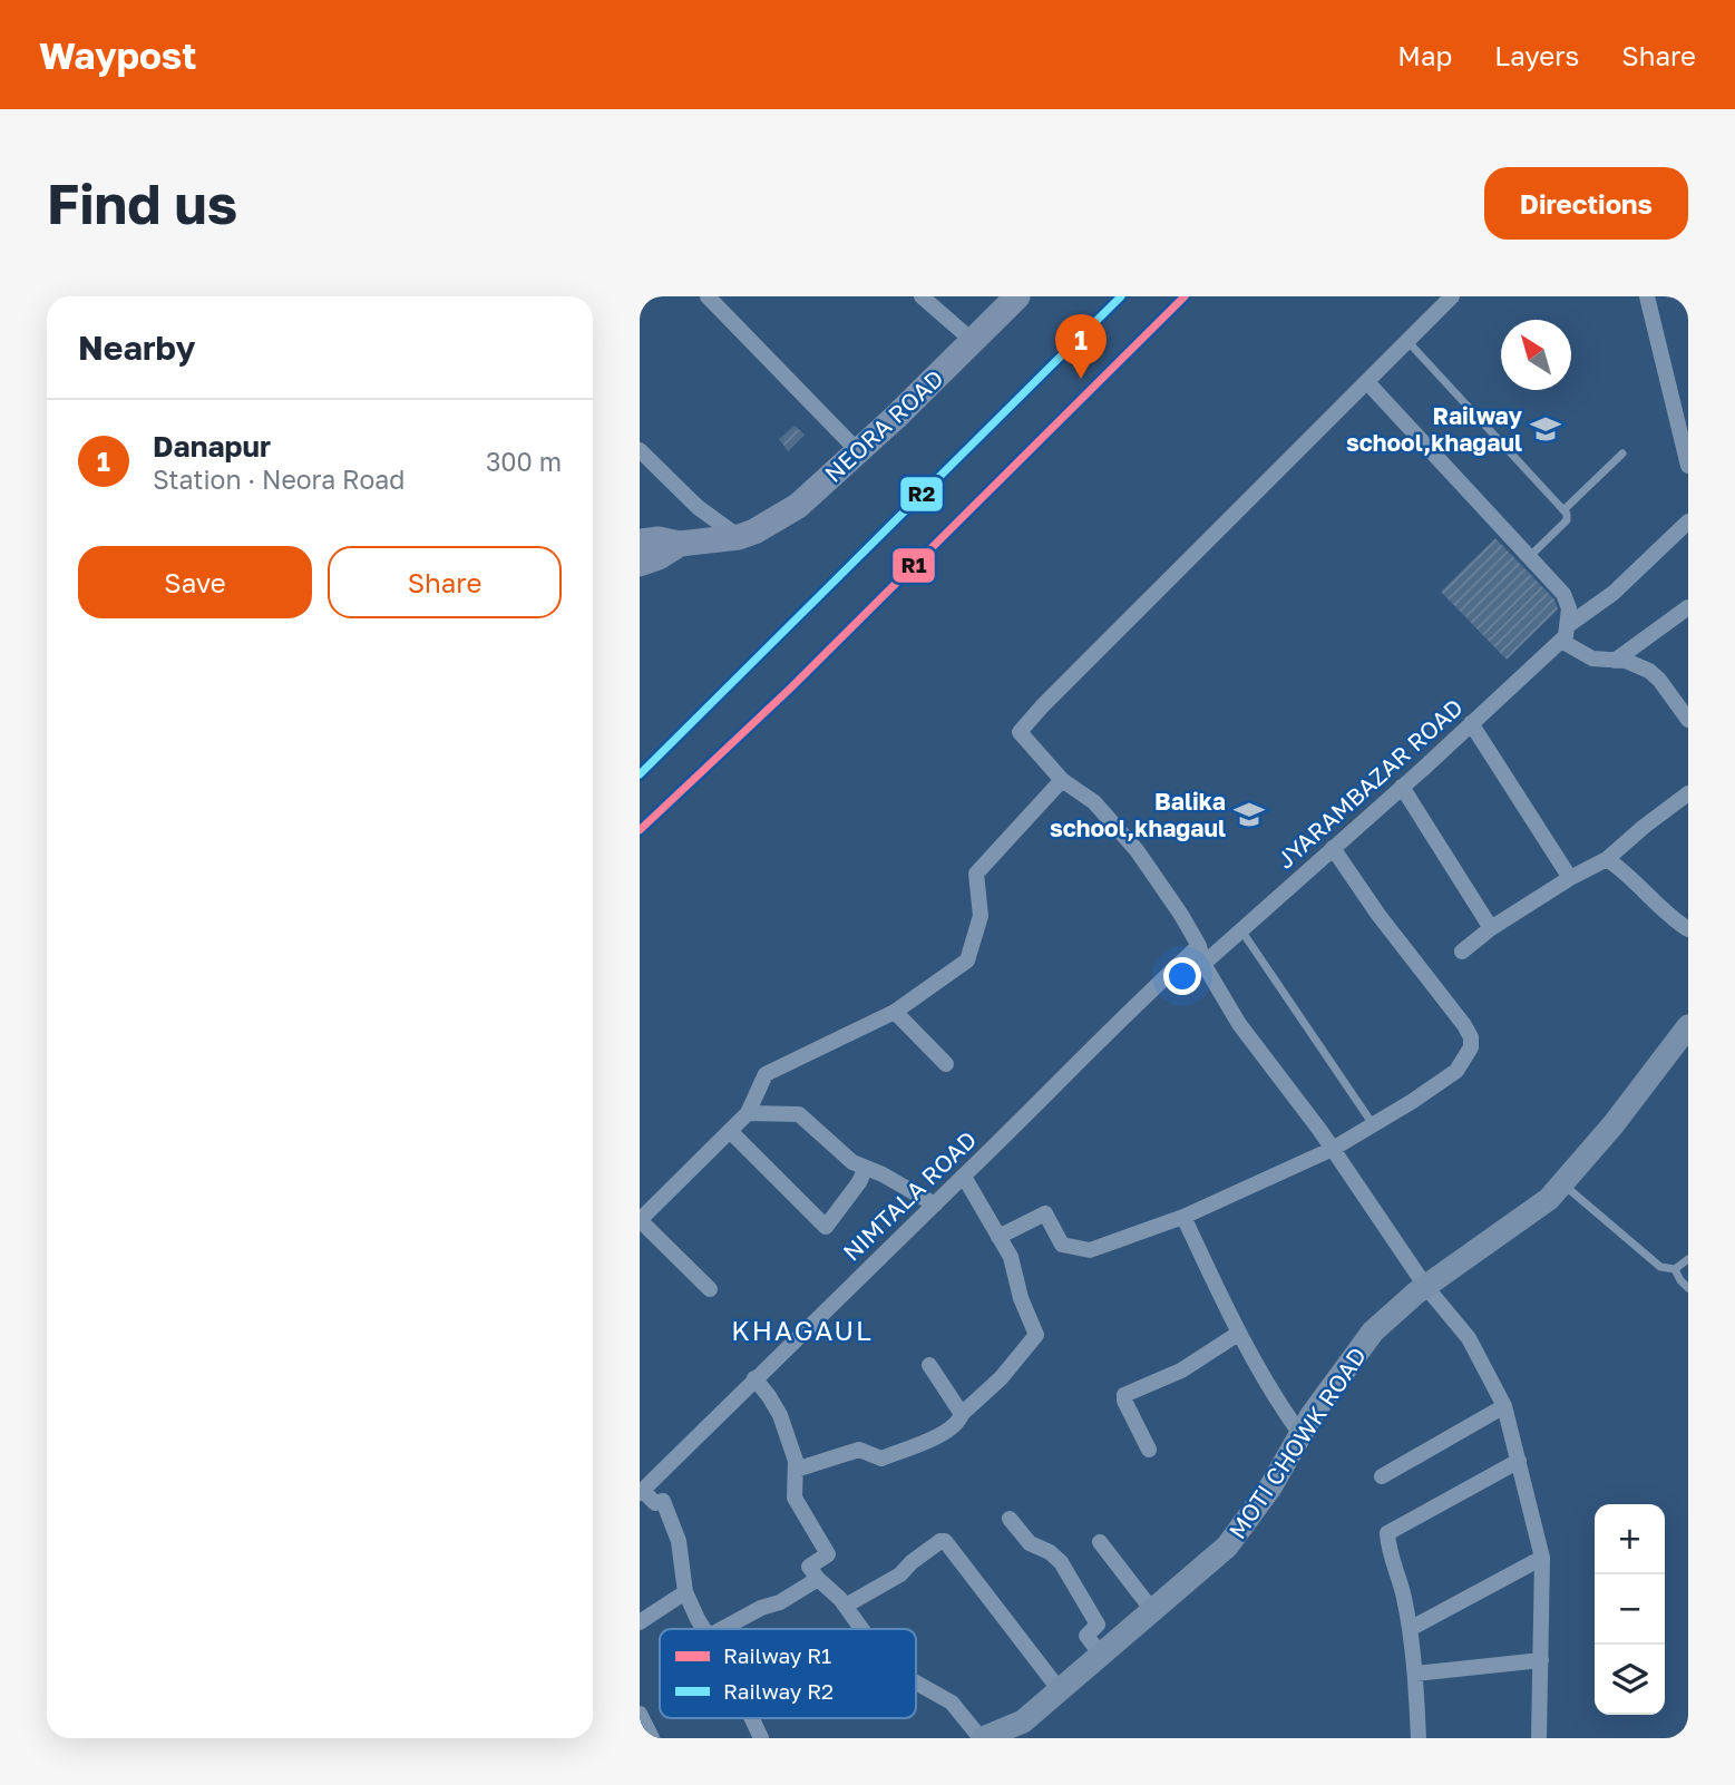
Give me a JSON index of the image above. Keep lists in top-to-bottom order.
{
  "streets": {
    "main road": ["NEORA ROAD"],
    "street": ["JYARAMBAZAR ROAD", "NIMTALA ROAD", "MOTI CHOWK ROAD"]
  },
  "districts": ["KHAGAUL"],
  "places": {
    "school or university": ["Railway school,khagaul", "Balika school,khagaul"]
  },
  "lines": ["rail line R1", "rail line R2"],
  "legend": ["Railway R1", "Railway R2"],
  "north": "top left",
  "page": {
    "header": "Waypost",
    "nav": ["Map", "Layers", "Share"],
    "buttons": [
      "Directions",
      ["Save", "Share"]
    ],
    "title": "Find us",
    "heading": "Nearby",
    "pins": "1",
    "list": [
      {
        "mark": "1",
        "name": "Danapur",
        "note": "Station · Neora Road",
        "value": "300 m"
      }
    ],
    "map_buttons": ["+", "−"]
  }
}
